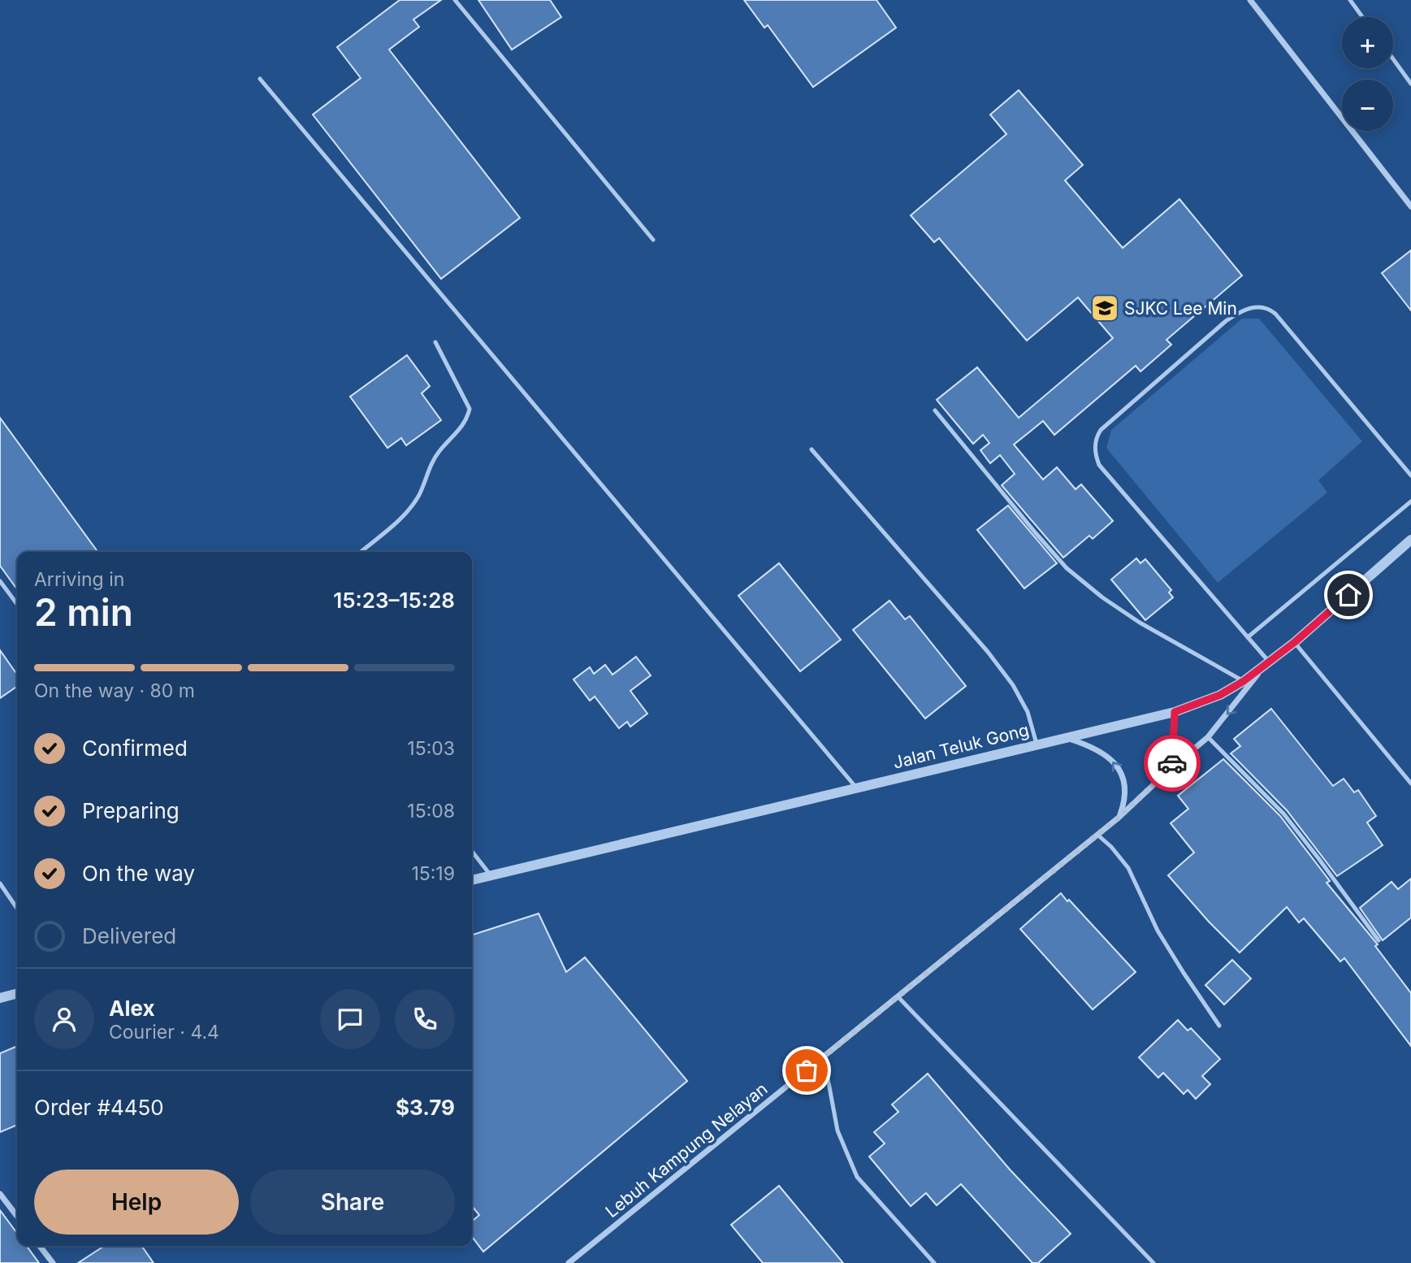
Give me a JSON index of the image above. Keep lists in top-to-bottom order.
{
  "streets": {
    "street": ["Jalan Teluk Gong", "Lebuh Kampung Nelayan"]
  },
  "crossings": [
    ["Jalan Teluk Gong", "Lebuh Kampung Nelayan"]
  ],
  "places": {
    "school or university": ["SJKC Lee Min"]
  },
  "page": {
    "map_buttons": ["+", "−"],
    "heading": ["2 min", "Arriving in", "15:23–15:28"],
    "panel": [
      "Alex",
      "Courier · 4.4",
      "Order #4450",
      "$3.79"
    ],
    "bar": "On the way · 80 m",
    "list": [
      ["Confirmed", "15:03"],
      ["Preparing", "15:08"],
      ["On the way", "15:19"],
      "Delivered"
    ],
    "buttons": ["Help", "Share"]
  }
}
